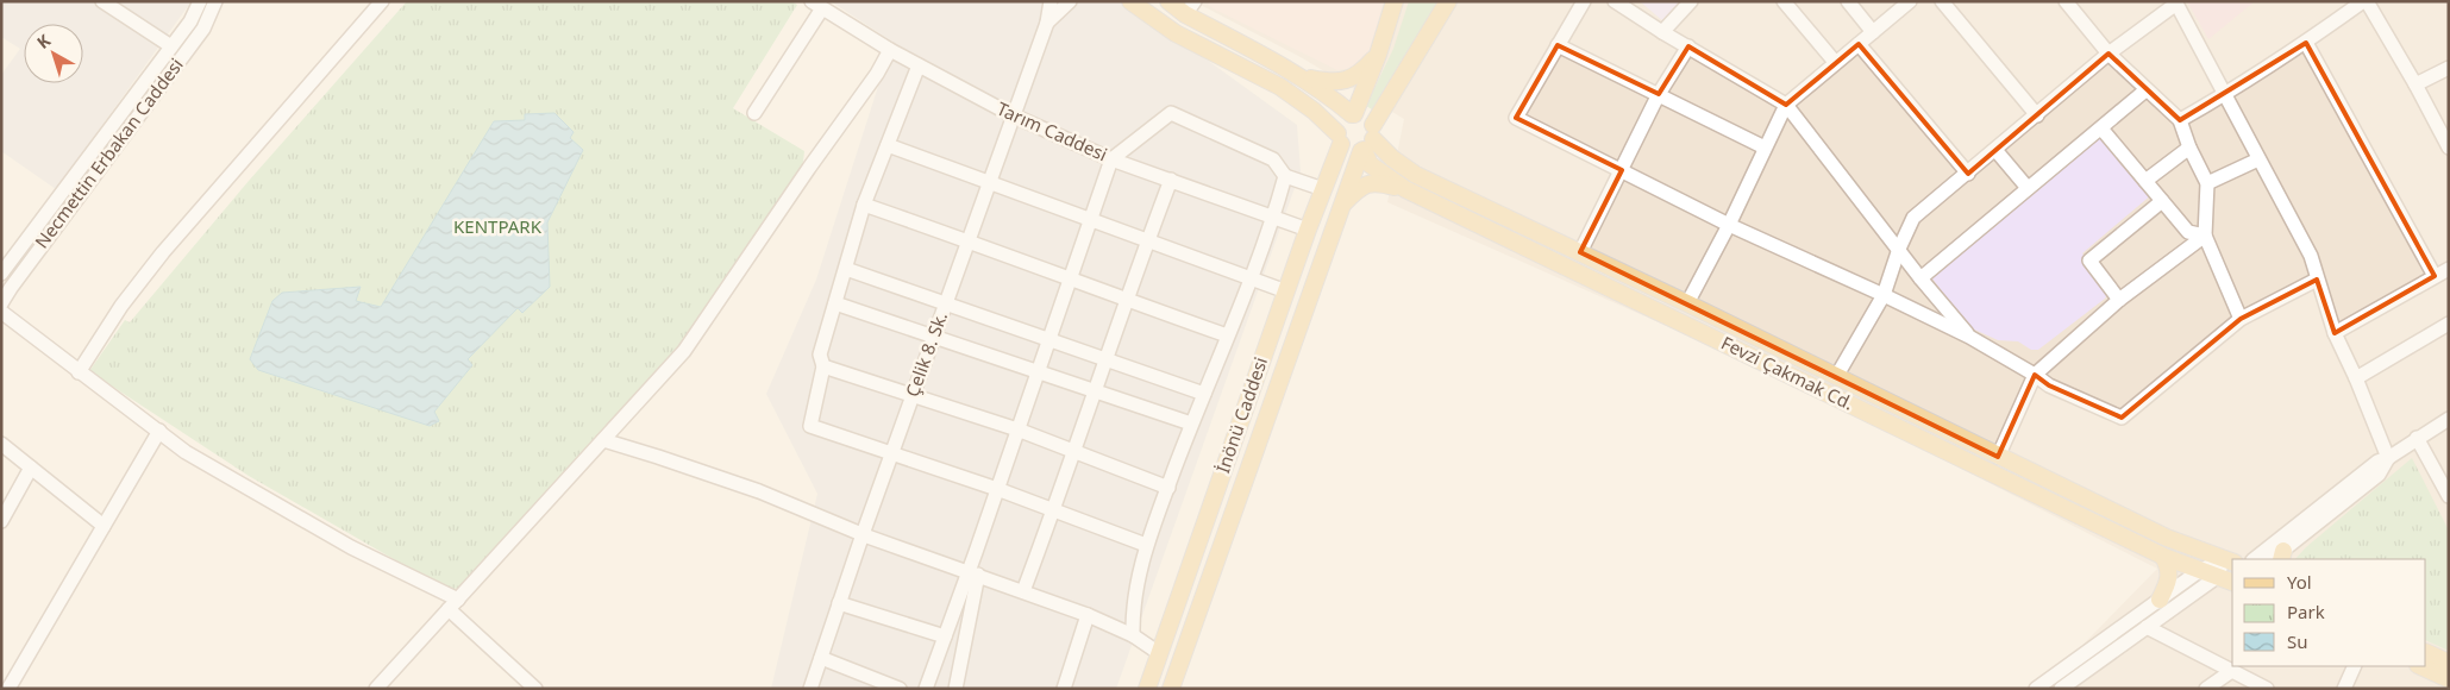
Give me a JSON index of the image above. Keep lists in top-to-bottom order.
{
  "streets": {
    "main road": ["Fevzi Çakmak Cd.", "İnönü Caddesi"],
    "street": ["Tarım Caddesi", "Necmettin Erbakan Caddesi", "Çelik 8. Sk."]
  },
  "crossings": [
    ["Tarım Caddesi", "Çelik 8. Sk."],
    ["Tarım Caddesi", "İnönü Caddesi"],
    ["Fevzi Çakmak Cd.", "İnönü Caddesi"]
  ],
  "parks": ["KENTPARK"],
  "legend": ["Yol", "Park", "Su"],
  "north": "top left"
}
